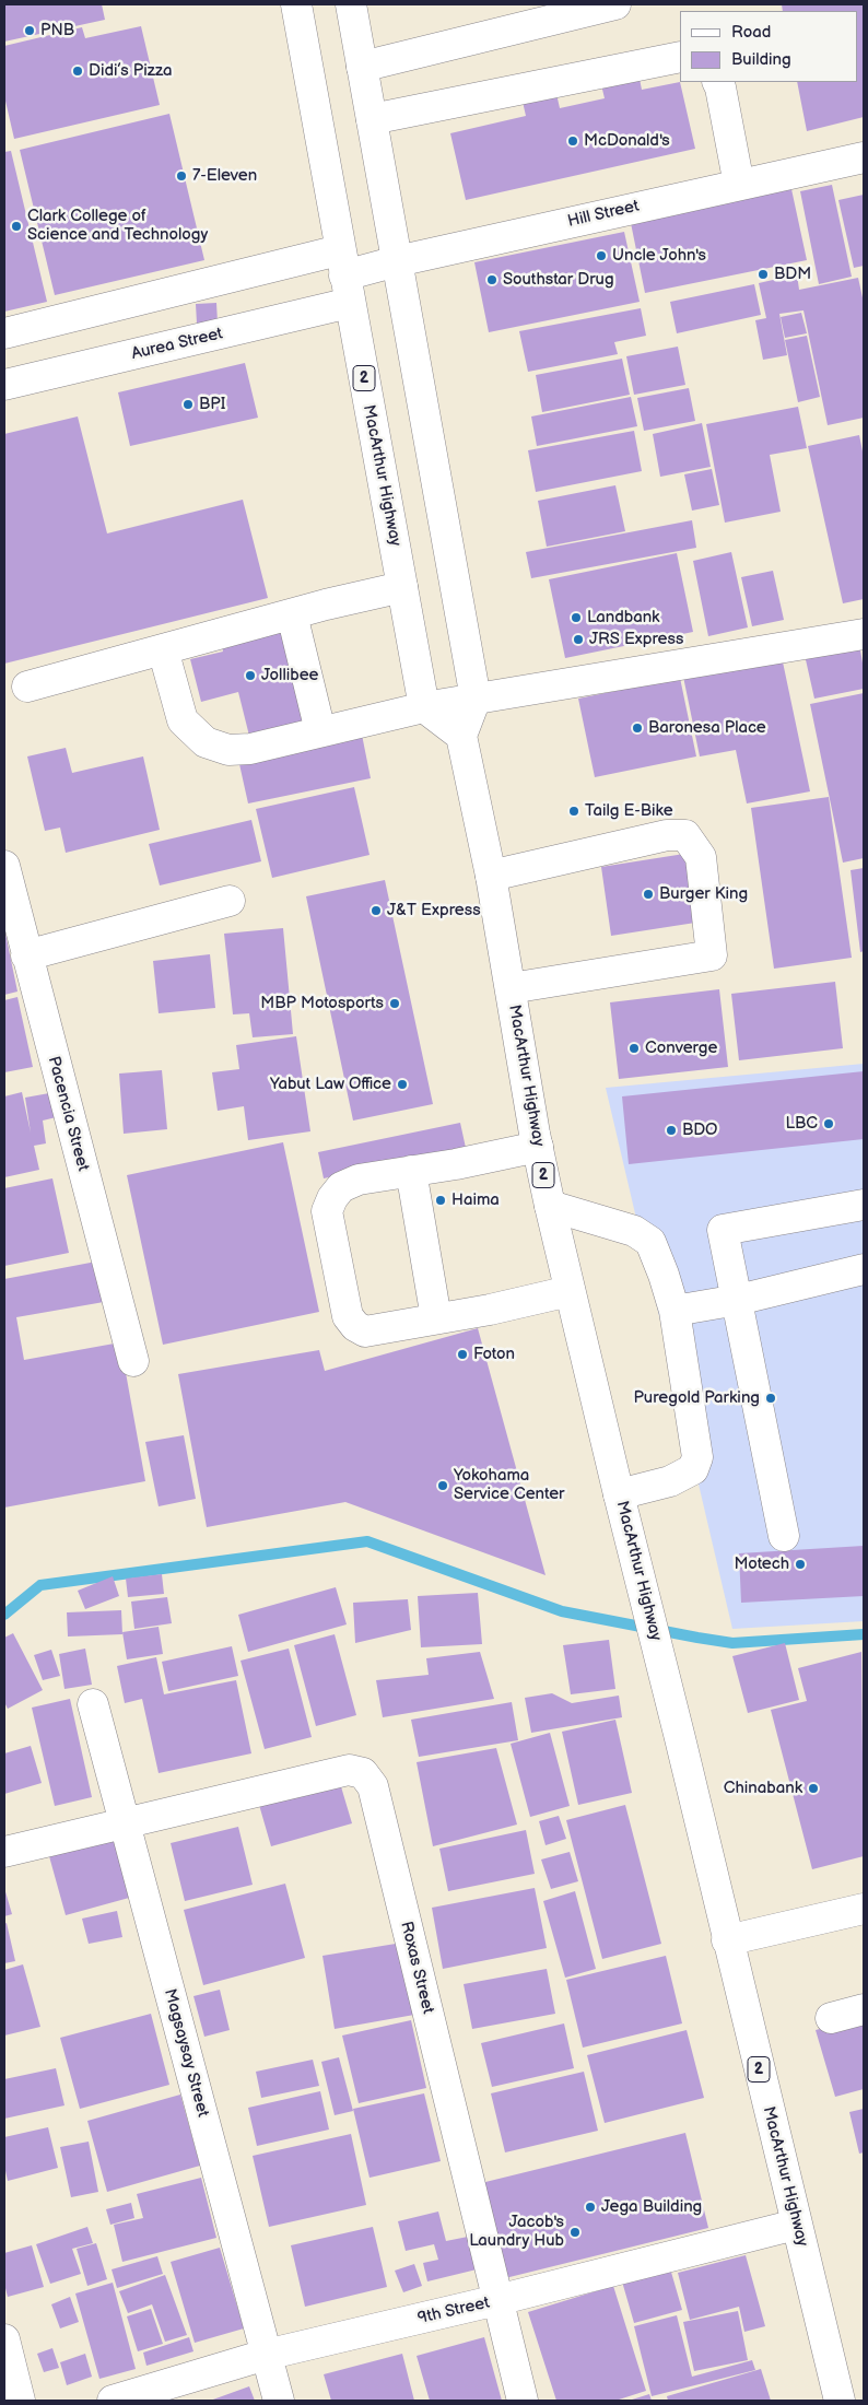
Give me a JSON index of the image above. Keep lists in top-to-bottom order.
{
  "streets": {
    "main road": [
      "Hill Street",
      "Aurea Street",
      "2",
      "MacArthur Highway",
      "Pacencia Street",
      "Roxas Street",
      "Magsaysay Street",
      "9th Street"
    ]
  },
  "crossings": [
    ["Hill Street", "Aurea Street"],
    ["Hill Street", "MacArthur Highway"],
    ["Aurea Street", "MacArthur Highway"],
    ["MacArthur Highway", "9th Street"],
    ["Roxas Street", "Magsaysay Street"],
    ["Roxas Street", "9th Street"],
    ["Magsaysay Street", "9th Street"]
  ],
  "places": [
    "PNB",
    "Didi’s Pizza",
    "McDonald's",
    "7-Eleven",
    "Clark College of Science and Technology",
    "Uncle John's",
    "BDM",
    "Southstar Drug",
    "BPI",
    "Landbank",
    "JRS Express",
    "Jollibee",
    "Baronesa Place",
    "Tailg E-Bike",
    "Burger King",
    "J&T Express",
    "MBP Motosports",
    "Converge",
    "Yabut Law Office",
    "LBC",
    "BDO",
    "Haima",
    "Foton",
    "Puregold Parking",
    "Yokohama Service Center",
    "Motech",
    "Chinabank",
    "Jega Building",
    "Jacob's Laundry Hub"
  ],
  "legend": ["Road", "Building"]
}
